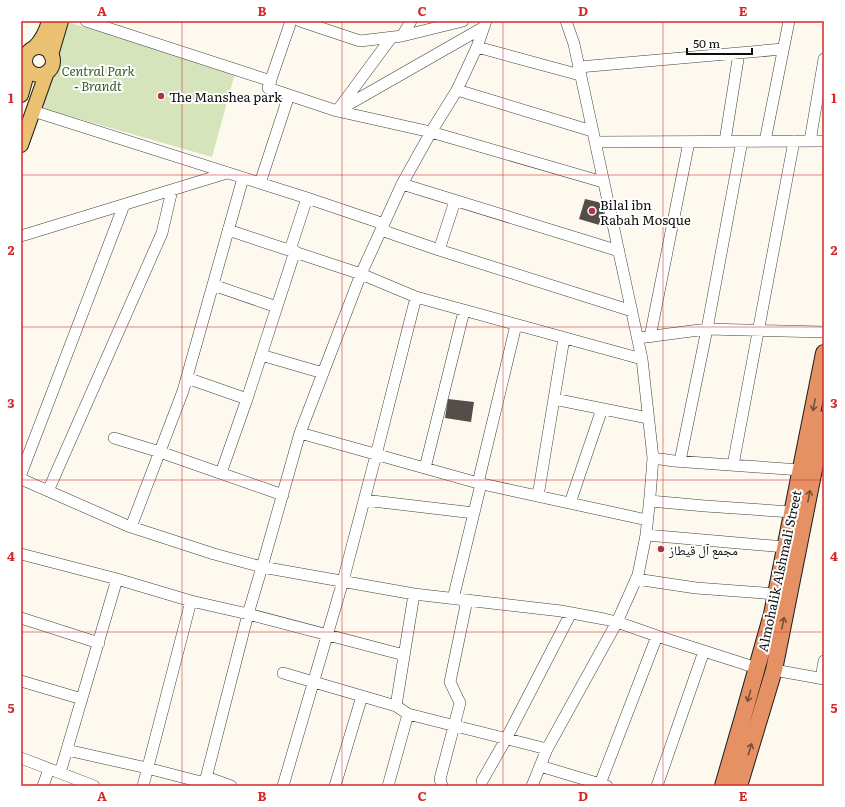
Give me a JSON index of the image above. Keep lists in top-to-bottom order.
{
  "streets": {
    "highway": ["Almohalik Alshmali Street"]
  },
  "parks": ["Central Park - Brandt"],
  "places": ["The Manshea park", "Bilal ibn Rabah Mosque", "مجمع آل قيطاز"],
  "scale_bar": "50 m",
  "grid": {
    "columns": [
      "A",
      "B",
      "C",
      "D",
      "E"
    ],
    "rows": [
      "1",
      "2",
      "3",
      "4",
      "5"
    ]
  }
}
